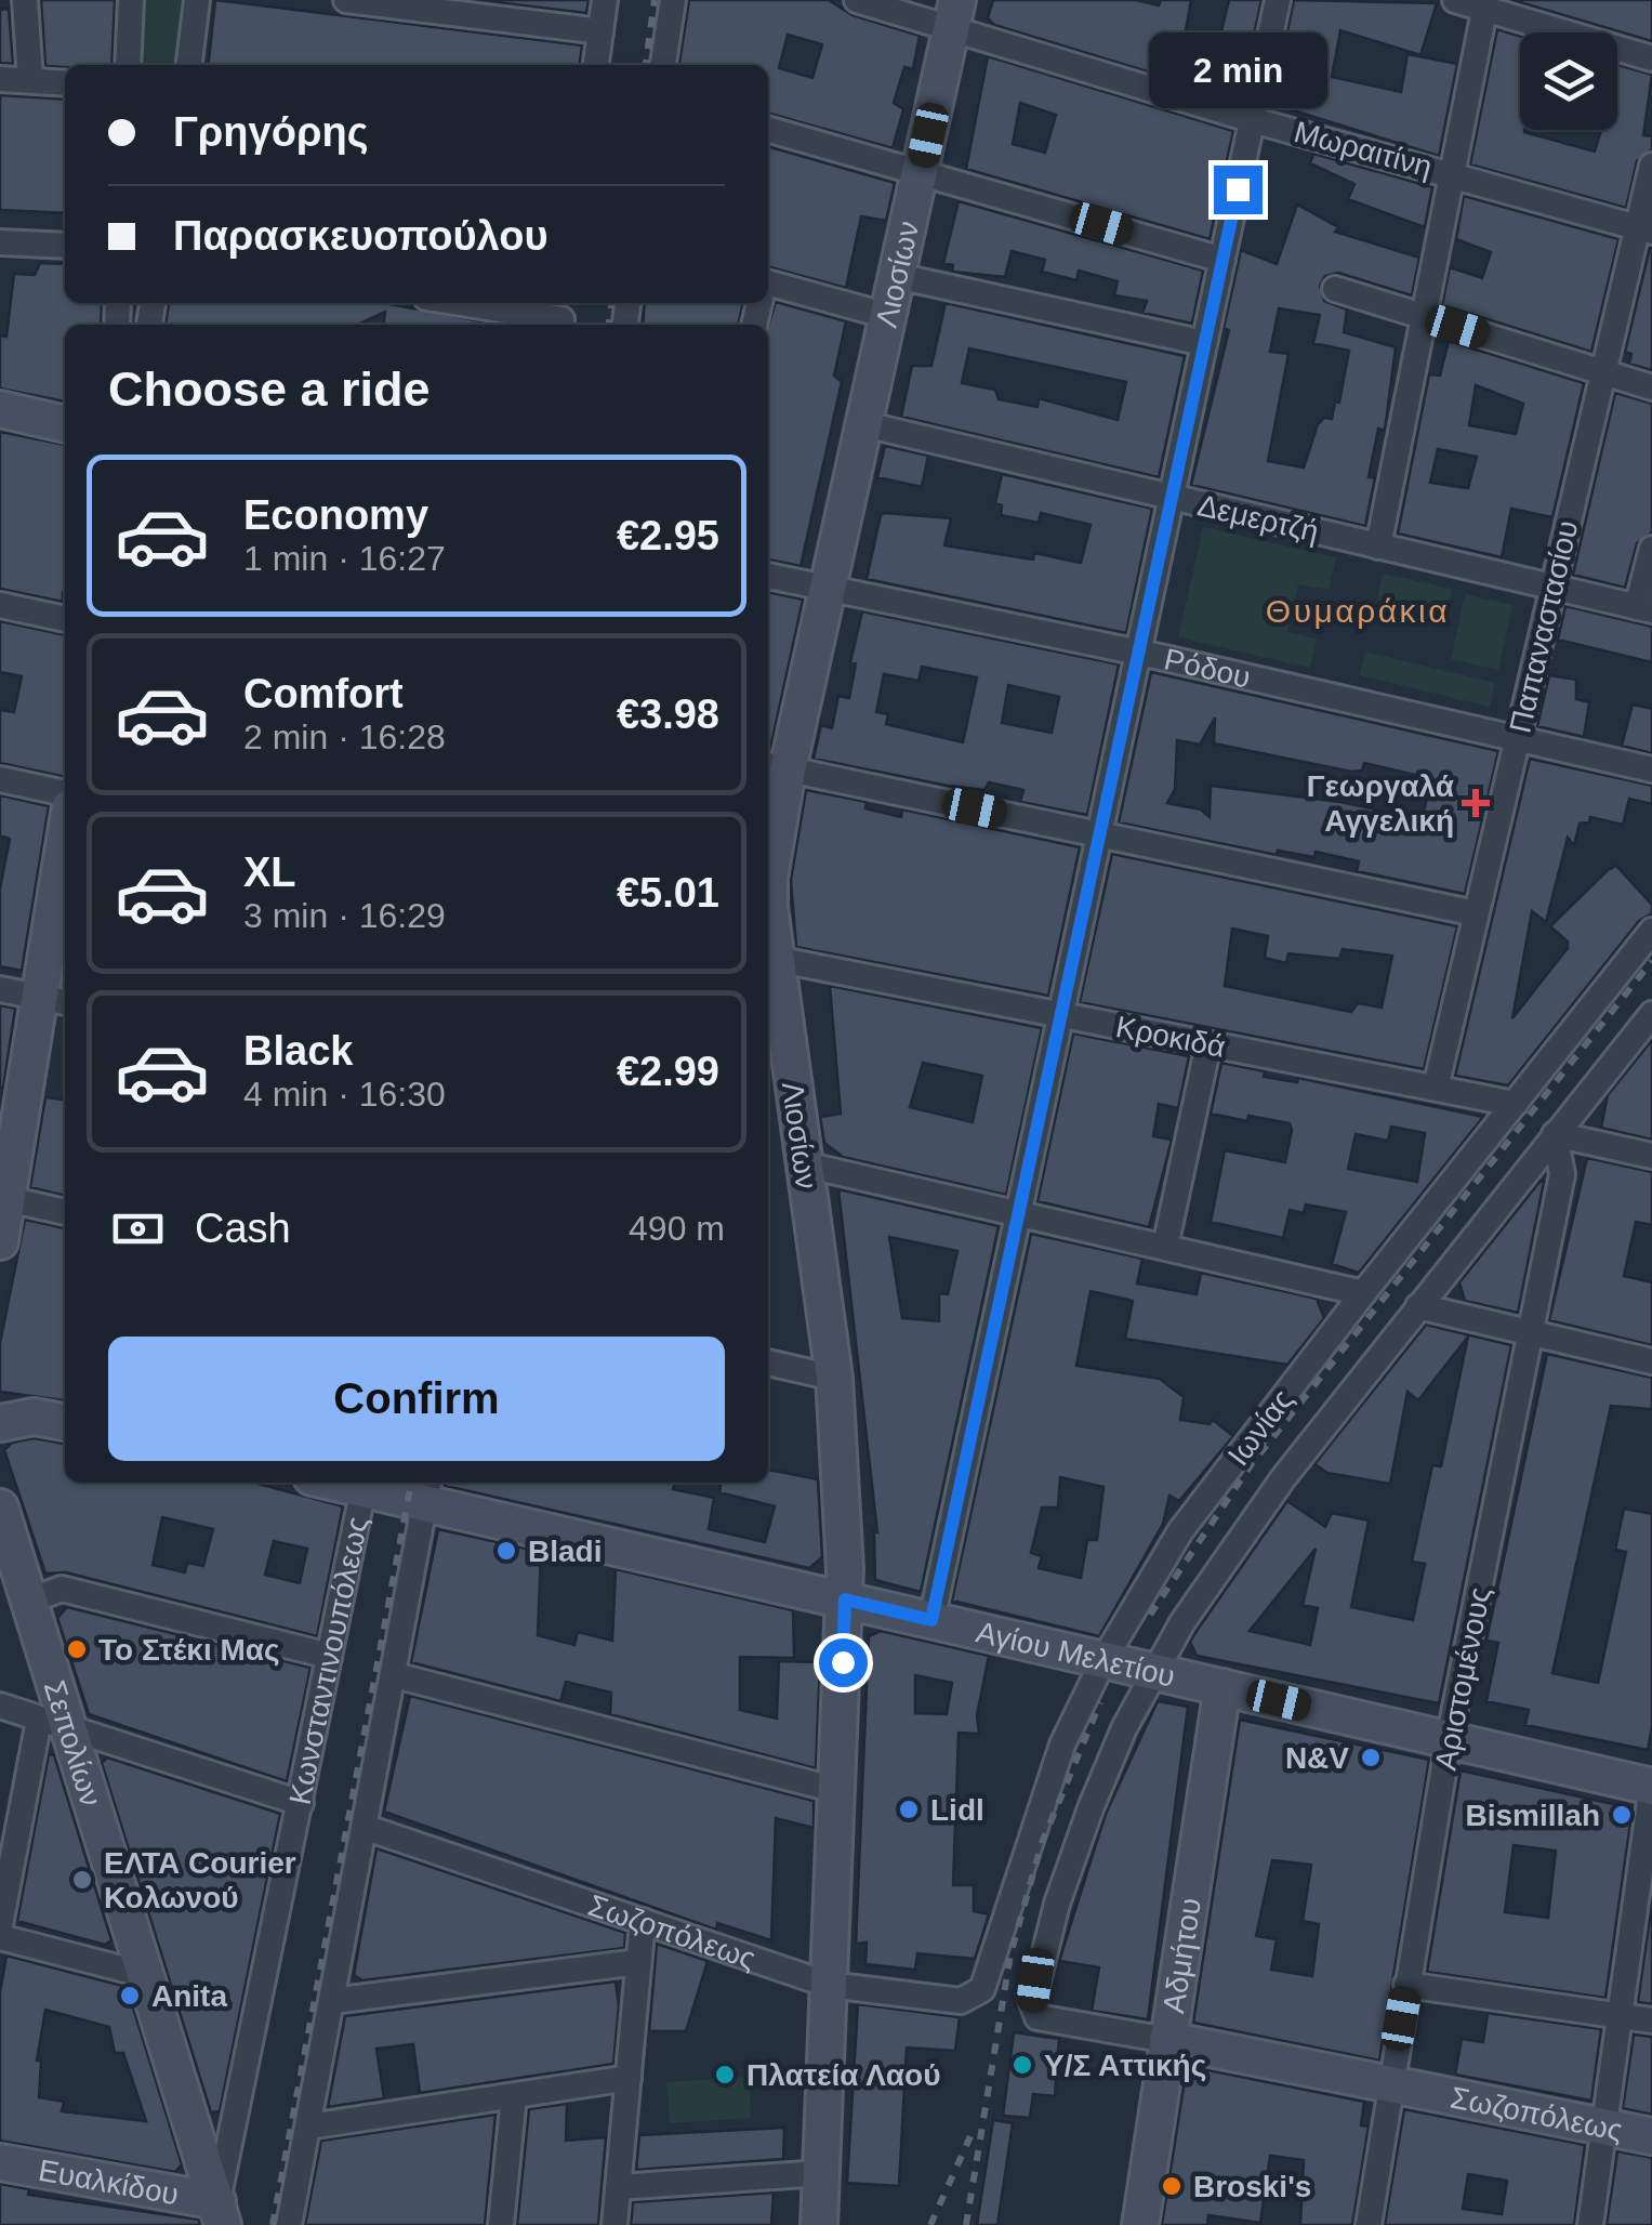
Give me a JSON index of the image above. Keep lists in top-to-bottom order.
{
  "streets": {
    "main road": [
      "Λιοσίων",
      "Αγίου Μελετίου",
      "Σεπολίων",
      "Σωζοπόλεως",
      "Αδμήτου",
      "Ευαλκίδου"
    ],
    "street": [
      "Μωραιτίνη",
      "Δεμερτζή",
      "Παπαναστασίου",
      "Ρόδου",
      "Κροκιδά",
      "Ιωνίας",
      "Κωνσταντινουπόλεως",
      "Αριστομένους"
    ]
  },
  "crossings": [
    ["Μωραιτίνη", "Λιοσίων"],
    ["Μωραιτίνη", "Παπαναστασίου"],
    ["Λιοσίων", "Δεμερτζή"],
    ["Λιοσίων", "Ρόδου"],
    ["Λιοσίων", "Κροκιδά"],
    ["Λιοσίων", "Αγίου Μελετίου"],
    ["Λιοσίων", "Σωζοπόλεως"],
    ["Δεμερτζή", "Παπαναστασίου"],
    ["Παπαναστασίου", "Ρόδου"],
    ["Παπαναστασίου", "Κροκιδά"],
    ["Κροκιδά", "Ιωνίας"],
    ["Ιωνίας", "Αγίου Μελετίου"],
    ["Ιωνίας", "Αριστομένους"],
    ["Ιωνίας", "Σωζοπόλεως"],
    ["Αγίου Μελετίου", "Κωνσταντινουπόλεως"],
    ["Αγίου Μελετίου", "Αριστομένους"],
    ["Αγίου Μελετίου", "Αδμήτου"],
    ["Κωνσταντινουπόλεως", "Σεπολίων"],
    ["Κωνσταντινουπόλεως", "Ευαλκίδου"],
    ["Αριστομένους", "Σωζοπόλεως"],
    ["Σεπολίων", "Ευαλκίδου"],
    ["Σωζοπόλεως", "Αδμήτου"]
  ],
  "districts": ["Θυμαράκια"],
  "places": {
    "health": ["Γεωργαλά Αγγελική"],
    "other": [
      "Bladi",
      "Το Στέκι Μας",
      "N&V",
      "Lidl",
      "Bismillah",
      "ΕΛΤΑ Courier Κολωνού",
      "Anita",
      "Υ/Σ Αττικής",
      "Πλατεία Λαού",
      "Broski's"
    ]
  },
  "page": {
    "bubble": "2 min",
    "banner": ["Γρηγόρης", "Παρασκευοπούλου"],
    "heading": "Choose a ride",
    "list": [
      {
        "name": "Economy",
        "note": "1 min · 16:27",
        "value": "€2.95"
      },
      {
        "name": "Comfort",
        "note": "2 min · 16:28",
        "value": "€3.98"
      },
      {
        "name": "XL",
        "note": "3 min · 16:29",
        "value": "€5.01"
      },
      {
        "name": "Black",
        "note": "4 min · 16:30",
        "value": "€2.99"
      }
    ],
    "pay": ["Cash", "490 m"],
    "buttons": "Confirm"
  }
}
